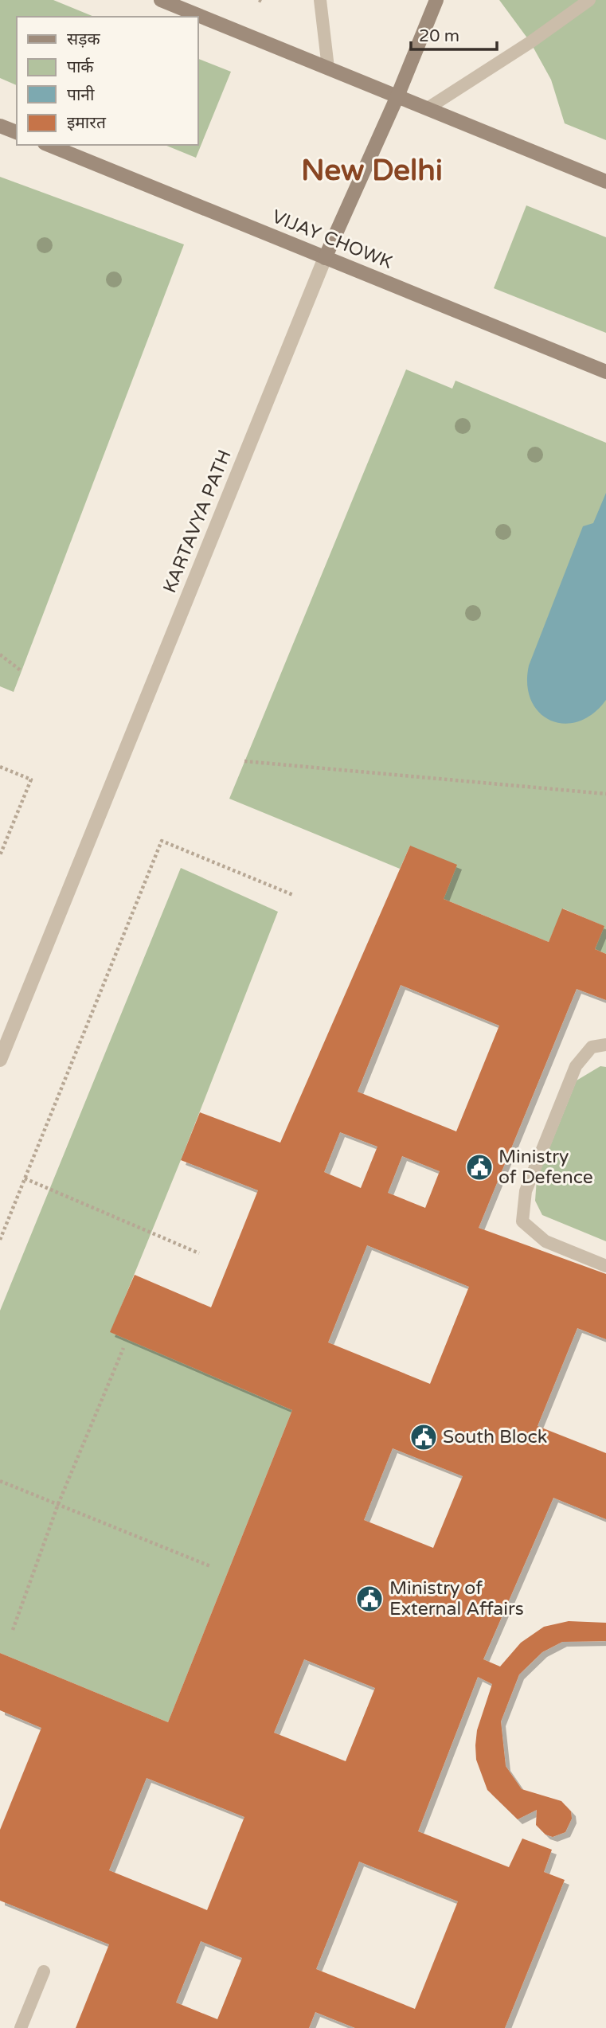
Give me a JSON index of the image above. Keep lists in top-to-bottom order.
{
  "streets": {
    "main road": ["VIJAY CHOWK", "KARTAVYA PATH"]
  },
  "crossings": [
    ["VIJAY CHOWK", "KARTAVYA PATH"]
  ],
  "districts": ["New Delhi"],
  "places": {
    "public building": ["Ministry of Defence", "South Block", "Ministry of External Affairs"]
  },
  "legend": [
    "सड़क",
    "पार्क",
    "पानी",
    "इमारत"
  ],
  "scale_bar": "20 m"
}
